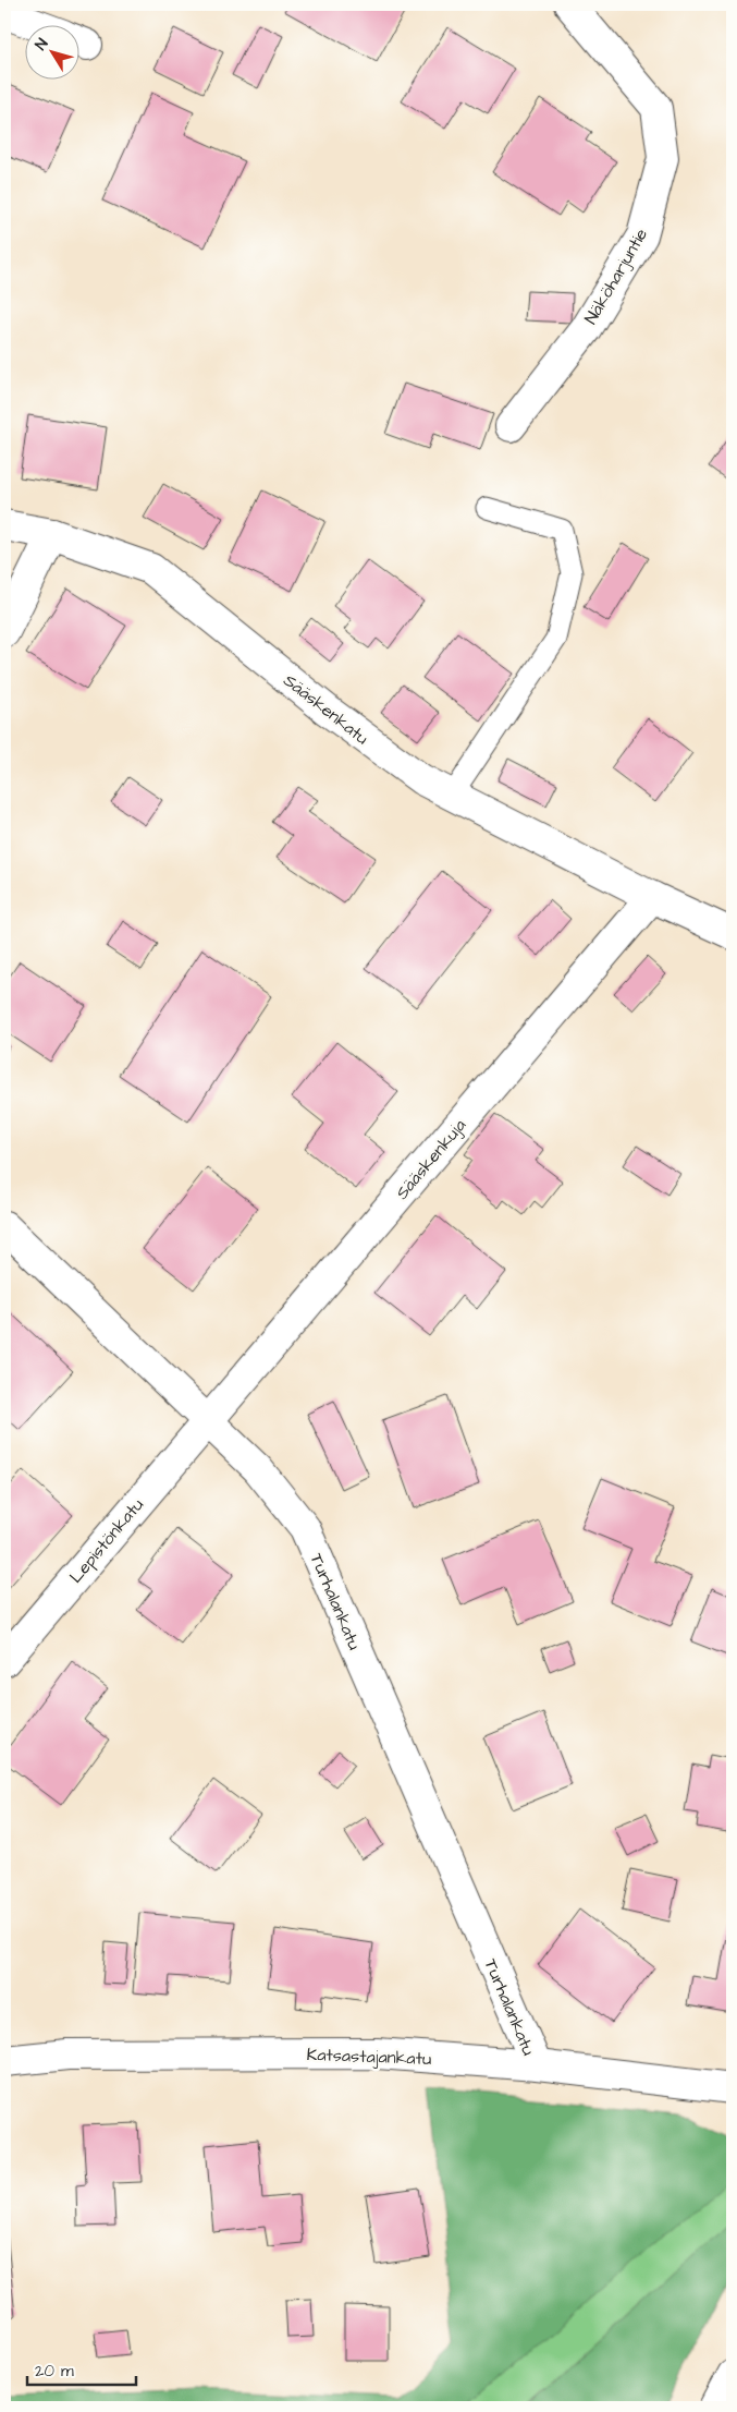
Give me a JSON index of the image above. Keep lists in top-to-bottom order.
{
  "streets": {
    "street": [
      "Näköharjuntie",
      "Sääskenkatu",
      "Sääskenkuja",
      "Lepistönkatu",
      "Turhalankatu",
      "Katsastajankatu"
    ]
  },
  "crossings": [
    ["Sääskenkatu", "Sääskenkuja"],
    ["Sääskenkuja", "Lepistönkatu"],
    ["Sääskenkuja", "Turhalankatu"],
    ["Lepistönkatu", "Turhalankatu"],
    ["Turhalankatu", "Katsastajankatu"]
  ],
  "scale_bar": "20 m",
  "north": "top left"
}
